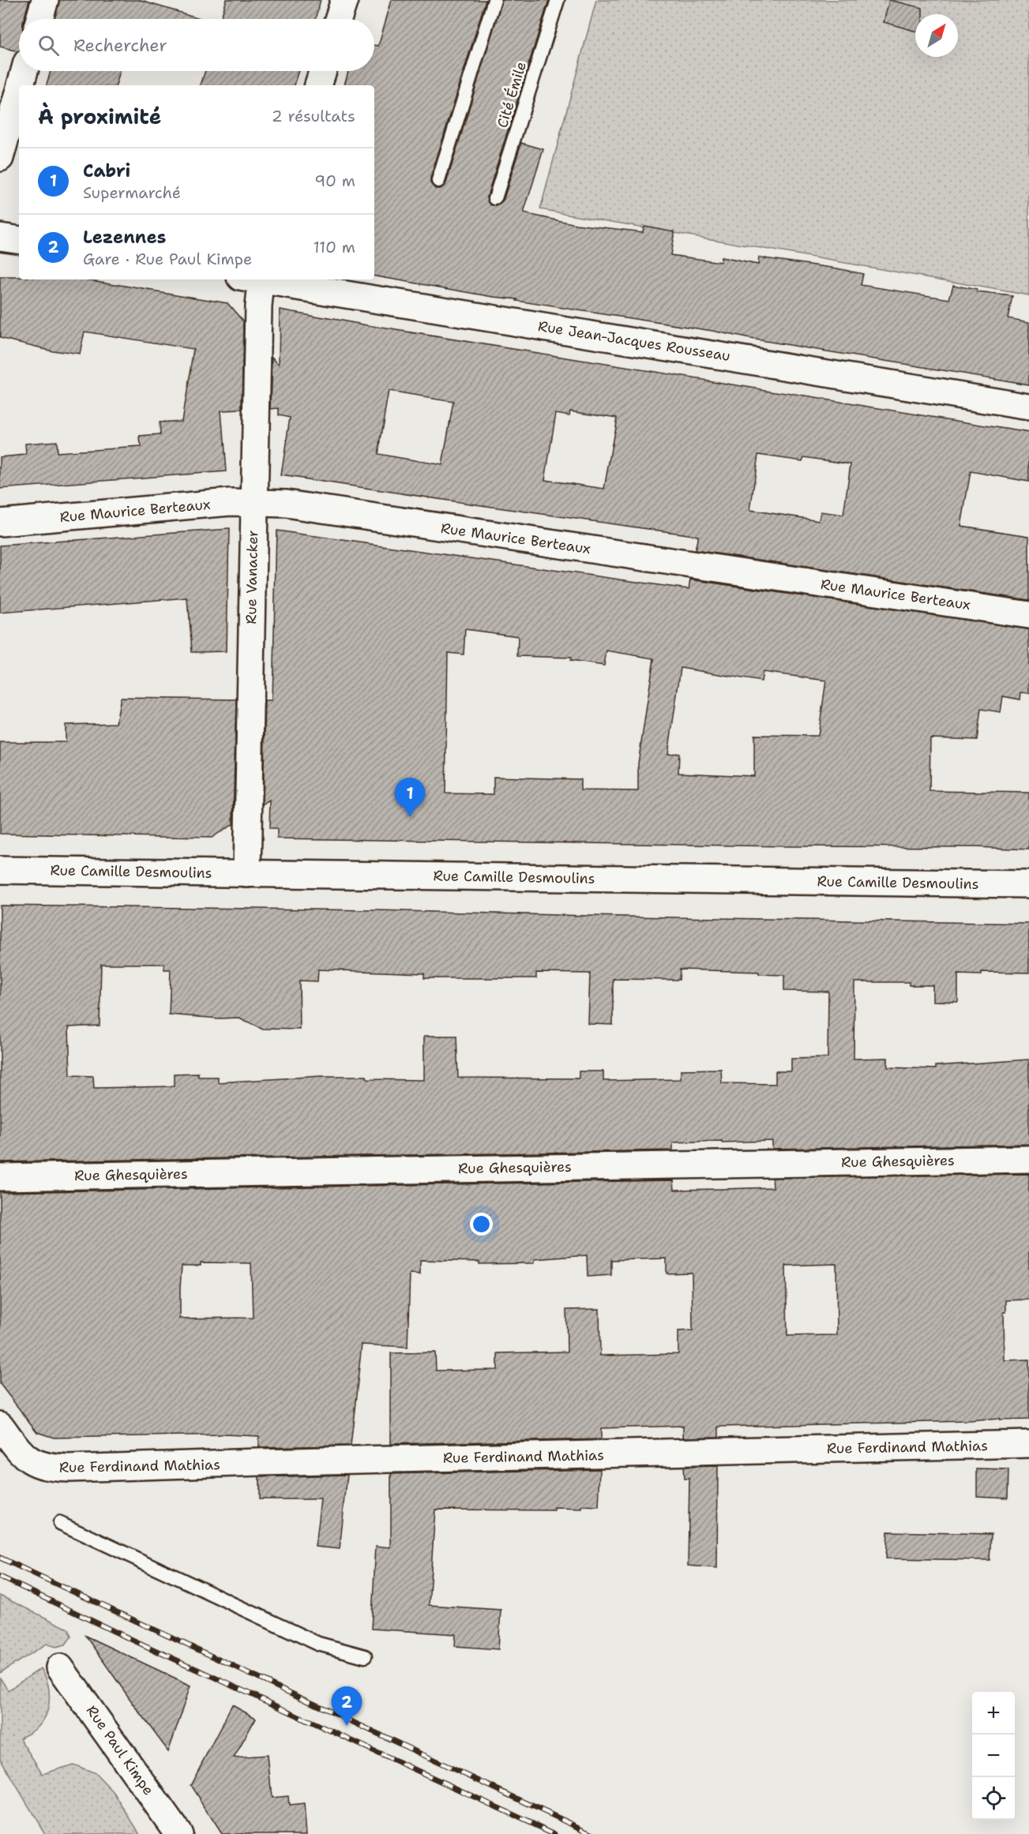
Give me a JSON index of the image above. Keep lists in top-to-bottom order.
{
  "streets": {
    "street": [
      "Rue Jean-Jacques Rousseau",
      "Rue Maurice Berteaux",
      "Rue Vanacker",
      "Rue Camille Desmoulins",
      "Rue Ghesquières",
      "Rue Ferdinand Mathias",
      "Rue Paul Kimpe"
    ],
    "lane": ["Cité Émile"]
  },
  "crossings": [
    ["Rue Maurice Berteaux", "Rue Vanacker"],
    ["Rue Vanacker", "Rue Camille Desmoulins"]
  ],
  "north": "top right",
  "page": {
    "search": "Rechercher",
    "heading": ["À proximité", "2 résultats"],
    "list": [
      {
        "mark": "1",
        "name": "Cabri",
        "note": "Supermarché",
        "value": "90 m"
      },
      {
        "mark": "2",
        "name": "Lezennes",
        "note": "Gare · Rue Paul Kimpe",
        "value": "110 m"
      }
    ],
    "pins": ["1", "2"],
    "map_buttons": ["+", "−"]
  }
}
